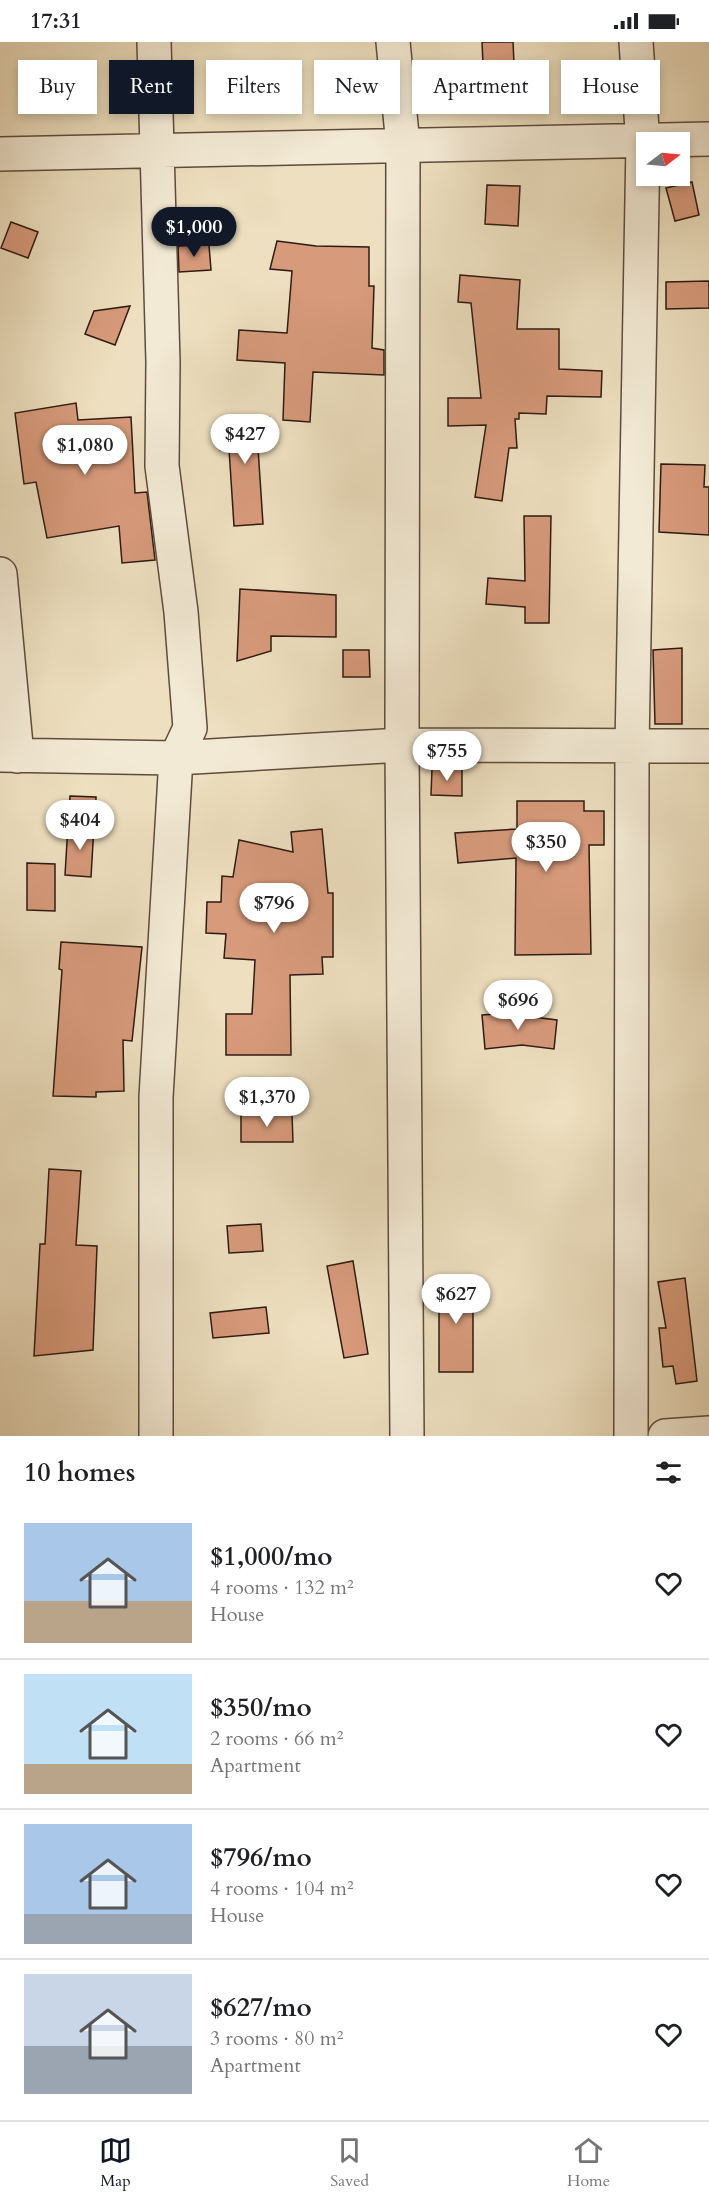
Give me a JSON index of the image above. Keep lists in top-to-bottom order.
{
  "north": "right",
  "page": {
    "status": "17:31",
    "chip": [
      "Buy",
      "Rent",
      "Filters",
      "New",
      "Apartment",
      "House"
    ],
    "price": [
      "$1,000",
      "$427",
      "$1,080",
      "$755",
      "$404",
      "$350",
      "$796",
      "$696",
      "$1,370",
      "$627"
    ],
    "heading": "10 homes",
    "list": [
      {
        "name": "$1,000/mo",
        "note": "4 rooms · 132 m² · House"
      },
      {
        "name": "$350/mo",
        "note": "2 rooms · 66 m² · Apartment"
      },
      {
        "name": "$796/mo",
        "note": "4 rooms · 104 m² · House"
      },
      {
        "name": "$627/mo",
        "note": "3 rooms · 80 m² · Apartment"
      }
    ],
    "tabs": ["Map", "Saved", "Home"]
  }
}
